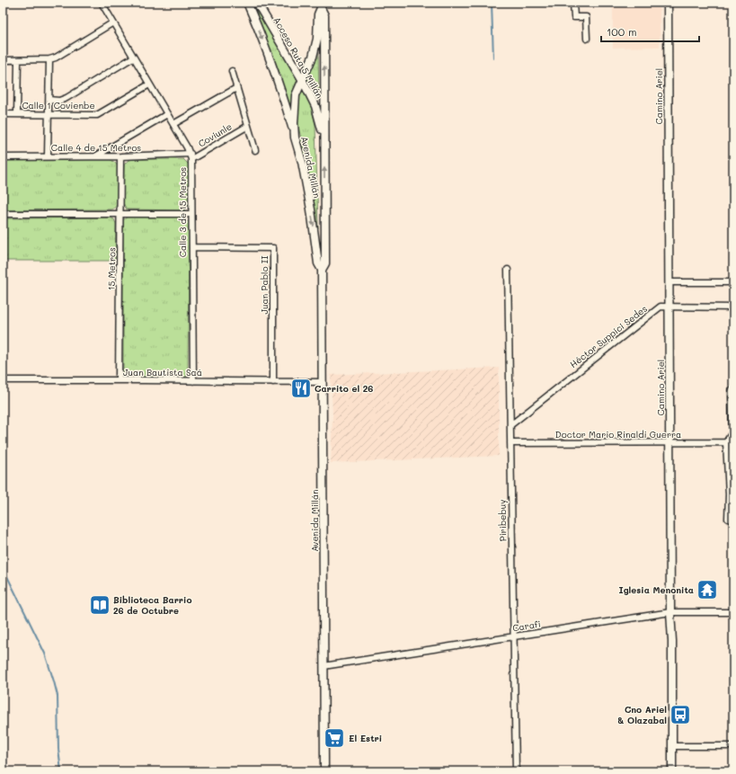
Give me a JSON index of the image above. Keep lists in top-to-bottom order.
{
  "streets": {
    "main road": ["Acceso Ruta 5 Millán", "Camino Ariel", "Avenida Millán"],
    "street": [
      "Calle 1 Covienbe",
      "Coviunle",
      "Calle 4 de 15 Metros",
      "Calle 3 de 15 Metros",
      "15 Metros",
      "Juan Pablo II",
      "Héctor Suppici Sedes",
      "Juan Bautista Saá",
      "Doctor Mario Rinaldi Guerra",
      "Piribebuy",
      "Carafi"
    ]
  },
  "crossings": [
    ["Acceso Ruta 5 Millán", "Avenida Millán"],
    ["Camino Ariel", "Héctor Suppici Sedes"],
    ["Camino Ariel", "Doctor Mario Rinaldi Guerra"],
    ["Camino Ariel", "Carafi"],
    ["Calle 1 Covienbe", "Calle 3 de 15 Metros"],
    ["Coviunle", "Calle 4 de 15 Metros"],
    ["Coviunle", "Calle 3 de 15 Metros"],
    ["Calle 4 de 15 Metros", "Calle 3 de 15 Metros"],
    ["Calle 4 de 15 Metros", "15 Metros"],
    ["Avenida Millán", "Juan Bautista Saá"],
    ["Avenida Millán", "Carafi"],
    ["Calle 3 de 15 Metros", "Juan Pablo II"],
    ["Calle 3 de 15 Metros", "Juan Bautista Saá"],
    ["15 Metros", "Juan Bautista Saá"],
    ["Juan Pablo II", "Juan Bautista Saá"],
    ["Héctor Suppici Sedes", "Piribebuy"],
    ["Doctor Mario Rinaldi Guerra", "Piribebuy"],
    ["Piribebuy", "Carafi"]
  ],
  "places": {
    "restaurant": ["Carrito el 26"],
    "temple": ["Iglesia Menonita"],
    "library": ["Biblioteca Barrio 26 de Octubre"],
    "bus stop": ["Cno Ariel & Olazabal"],
    "supermarket": ["El Estri"]
  },
  "scale_bar": "100 m"
}
